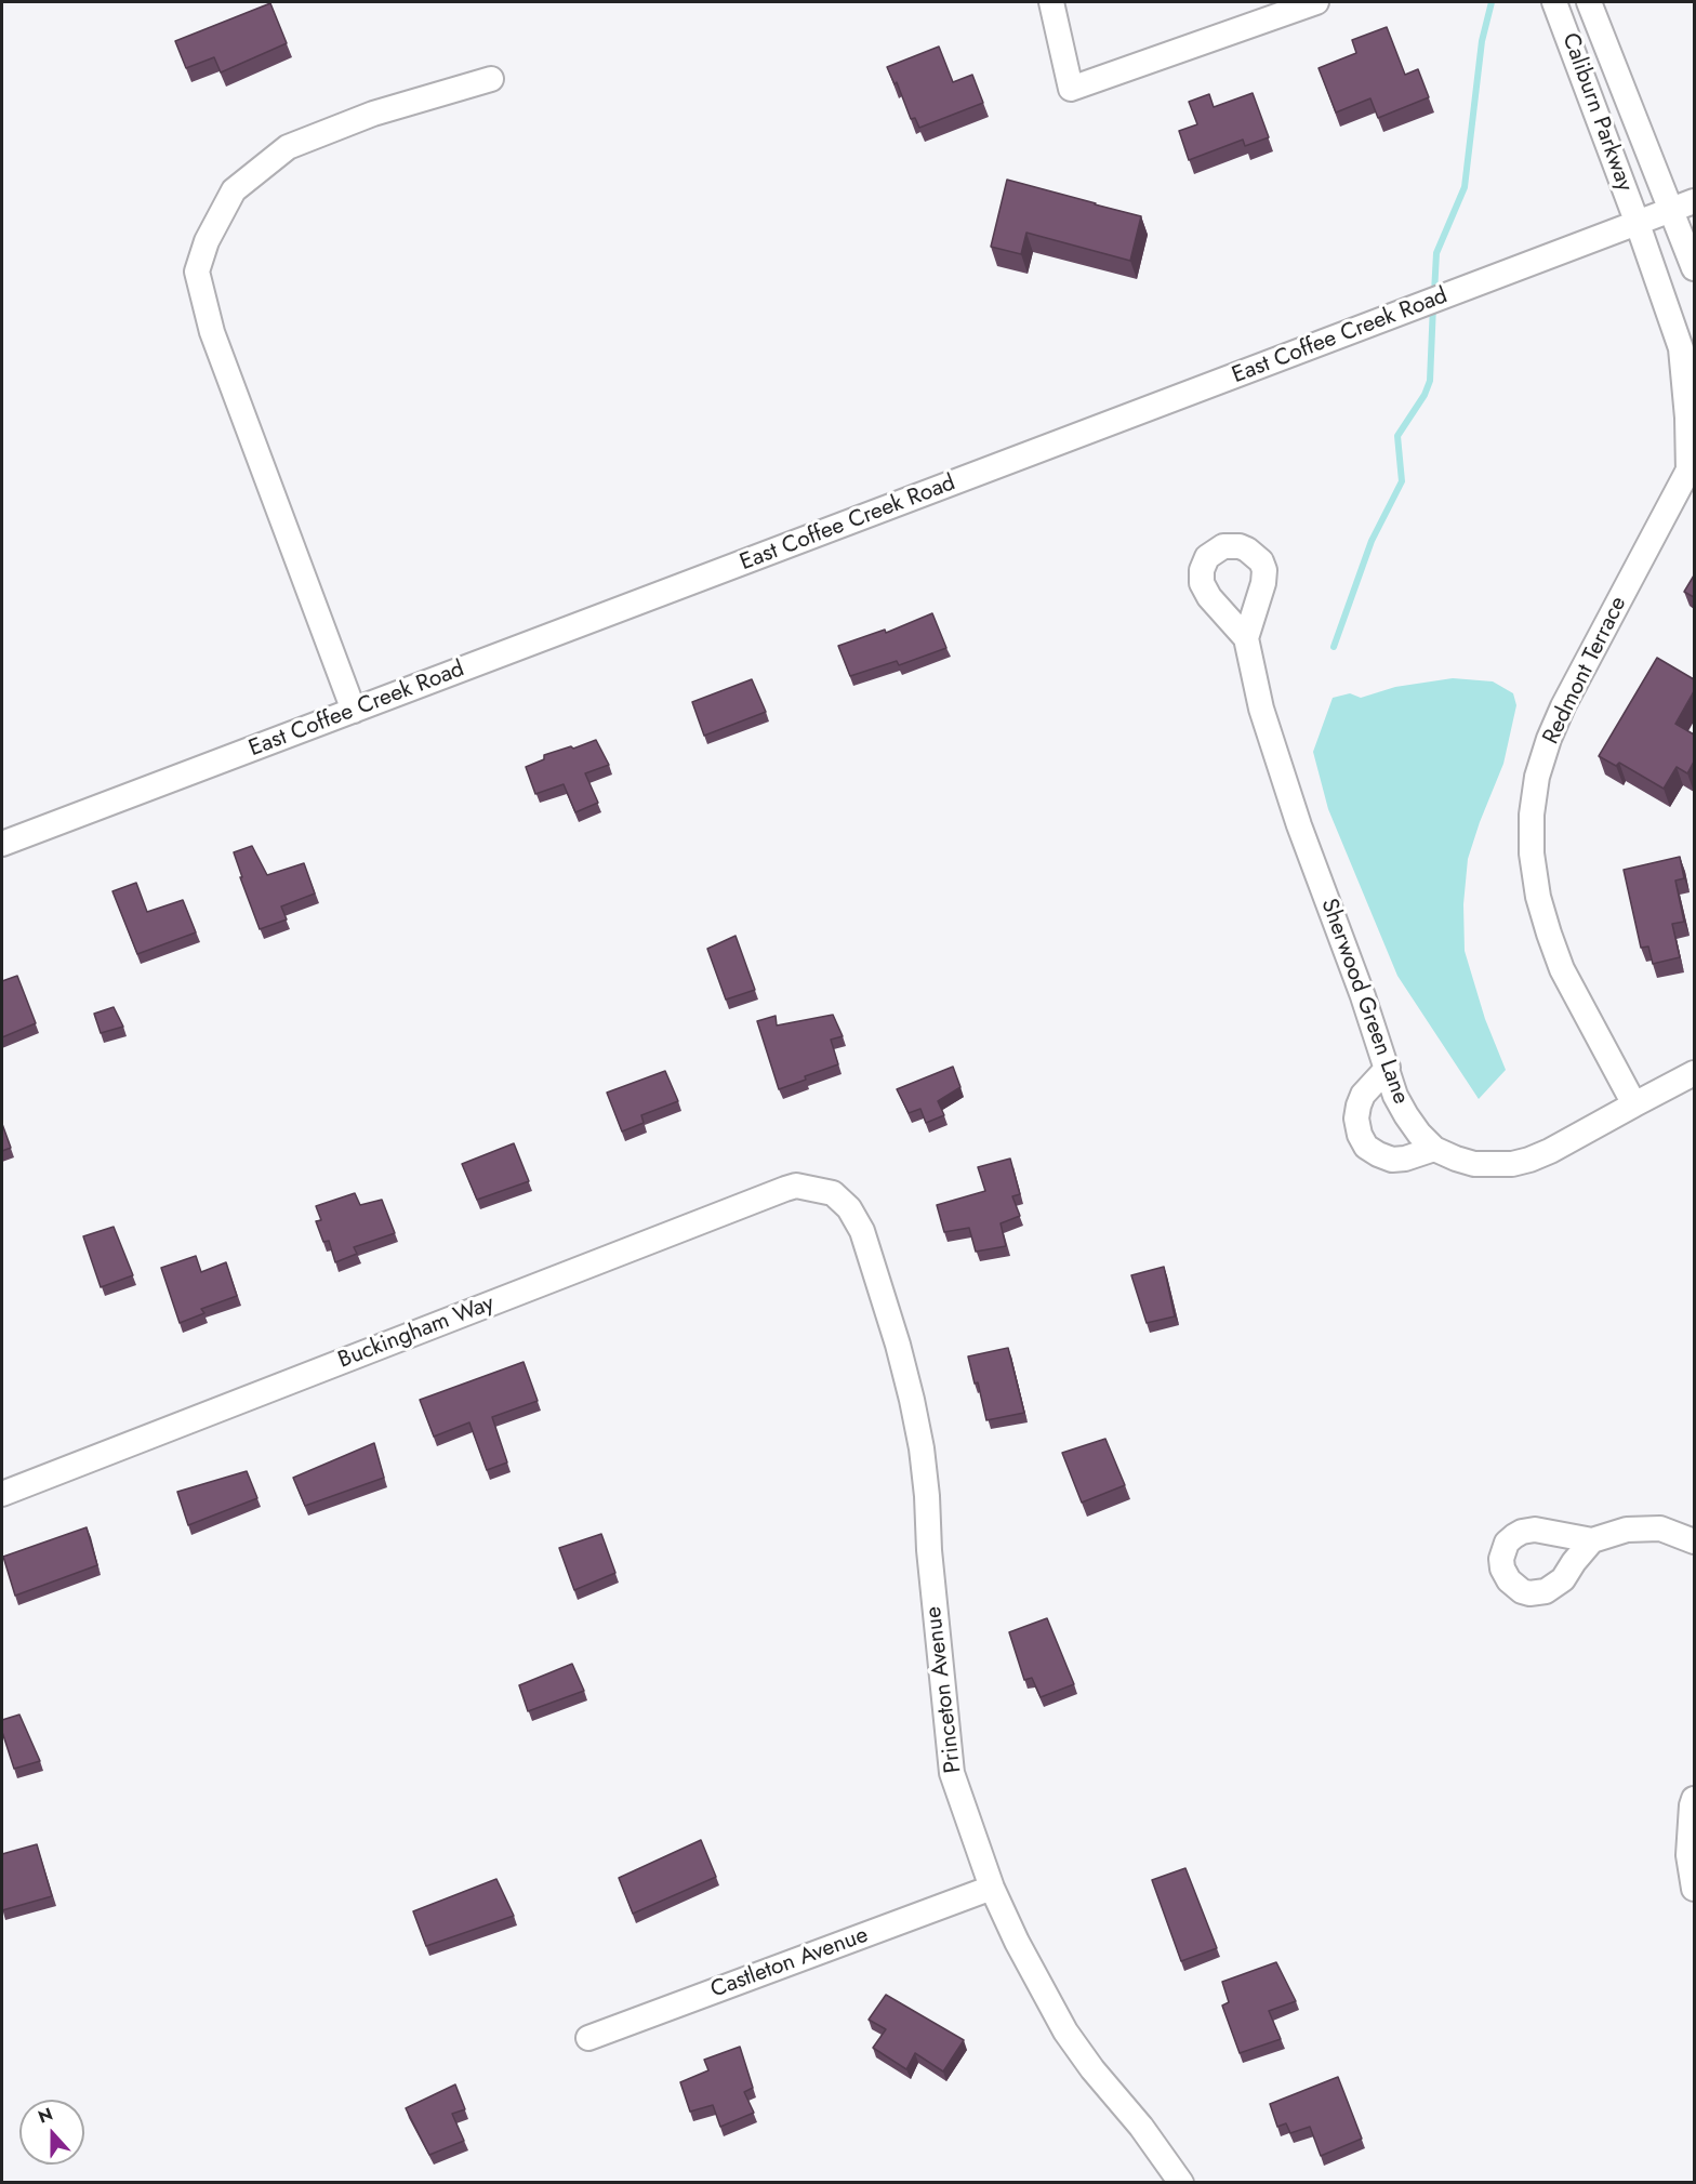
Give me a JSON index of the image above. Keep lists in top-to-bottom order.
{
  "streets": {
    "street": [
      "Caliburn Parkway",
      "East Coffee Creek Road",
      "Redmont Terrace",
      "Sherwood Green Lane",
      "Buckingham Way",
      "Princeton Avenue",
      "Castleton Avenue"
    ]
  },
  "crossings": [
    ["Caliburn Parkway", "East Coffee Creek Road"],
    ["Caliburn Parkway", "Redmont Terrace"],
    ["East Coffee Creek Road", "Redmont Terrace"],
    ["Redmont Terrace", "Sherwood Green Lane"],
    ["Buckingham Way", "Princeton Avenue"],
    ["Princeton Avenue", "Castleton Avenue"]
  ],
  "north": "top"
}
